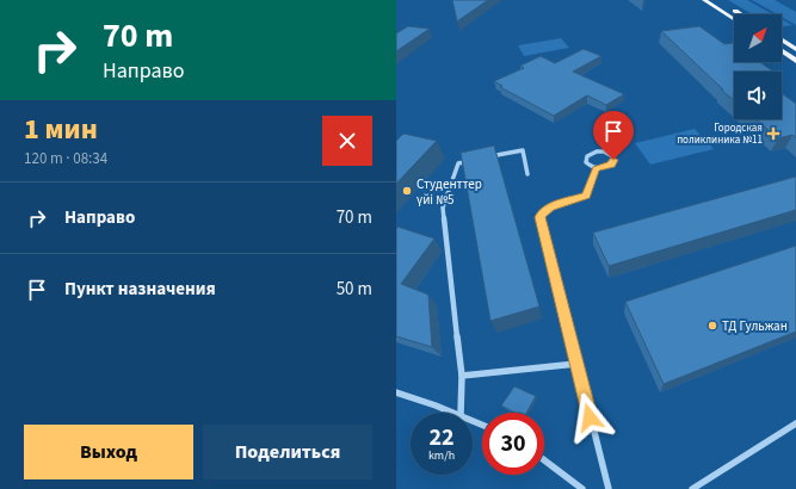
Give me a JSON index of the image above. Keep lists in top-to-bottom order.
{
  "places": {
    "health": ["Городская поликлиника №11"],
    "other": ["Студенттер үйі №5", "ТД Гульжан"]
  },
  "north": "top right",
  "page": {
    "turn": ["70 m", "Направо"],
    "heading": ["1 мин", "120 m · 08:34"],
    "list": [
      {
        "name": "Направо",
        "value": "70 m"
      },
      {
        "name": "Пункт назначения",
        "value": "50 m"
      }
    ],
    "speed": "22 km/h",
    "limit": "30",
    "buttons": ["Выход", "Поделиться"]
  }
}
